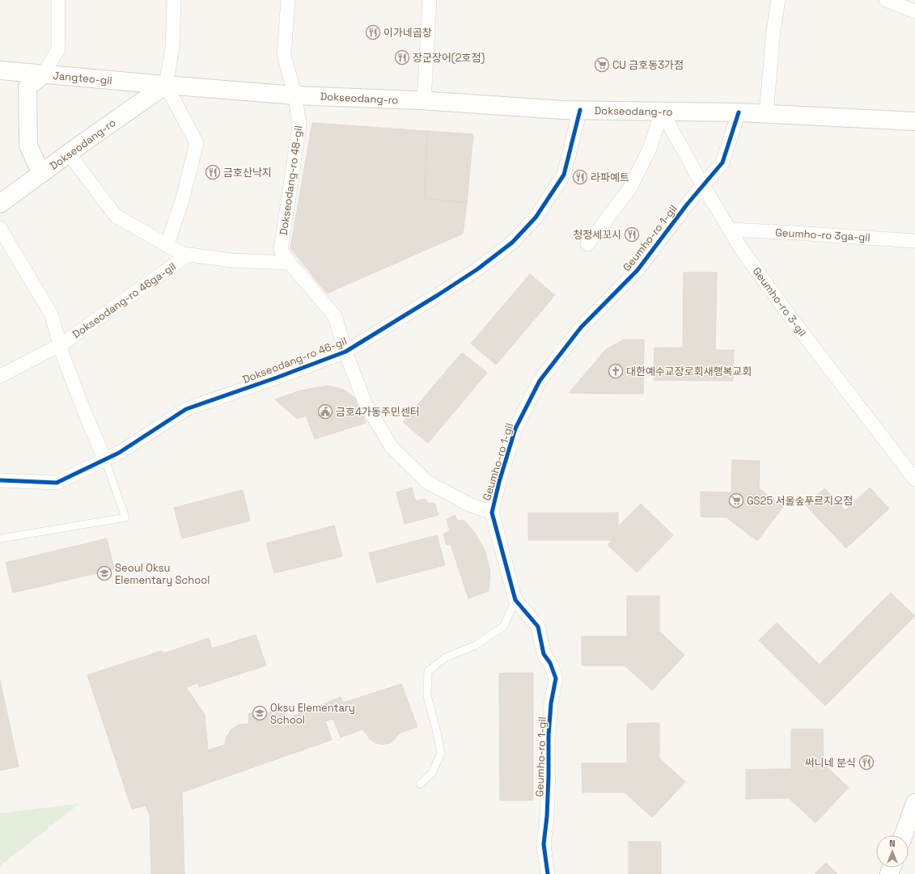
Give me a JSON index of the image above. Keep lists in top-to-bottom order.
{
  "streets": {
    "main road": ["Jangteo-gil", "Dokseodang-ro"],
    "street": [
      "Dokseodang-ro 48-gil",
      "Geumho-ro 3ga-gil",
      "Geumho-ro 1-gil",
      "Dokseodang-ro 46ga-gil",
      "Geumho-ro 3-gil",
      "Dokseodang-ro 46-gil"
    ]
  },
  "crossings": [
    ["Jangteo-gil", "Dokseodang-ro"],
    ["Dokseodang-ro", "Dokseodang-ro 48-gil"],
    ["Dokseodang-ro", "Geumho-ro 1-gil"],
    ["Dokseodang-ro", "Geumho-ro 3-gil"],
    ["Dokseodang-ro", "Dokseodang-ro 46-gil"],
    ["Dokseodang-ro 48-gil", "Dokseodang-ro 46-gil"],
    ["Geumho-ro 3ga-gil", "Geumho-ro 3-gil"],
    ["Geumho-ro 1-gil", "Geumho-ro 3-gil"],
    ["Geumho-ro 1-gil", "Dokseodang-ro 46-gil"],
    ["Dokseodang-ro 46ga-gil", "Dokseodang-ro 46-gil"]
  ],
  "places": {
    "restaurant": [
      "이가네곱창",
      "장군장어(2호점)",
      "금호산낙지",
      "라파예트",
      "청정세꼬시",
      "써니네 분식"
    ],
    "supermarket": ["CU 금호동3가점", "GS25 서울숲푸르지오점"],
    "church": ["대한예수교장로회새행복교회"],
    "public building": ["금호4가동주민센터"],
    "school or university": ["Seoul Oksu Elementary School", "Oksu Elementary School"]
  },
  "north": "top"
}
